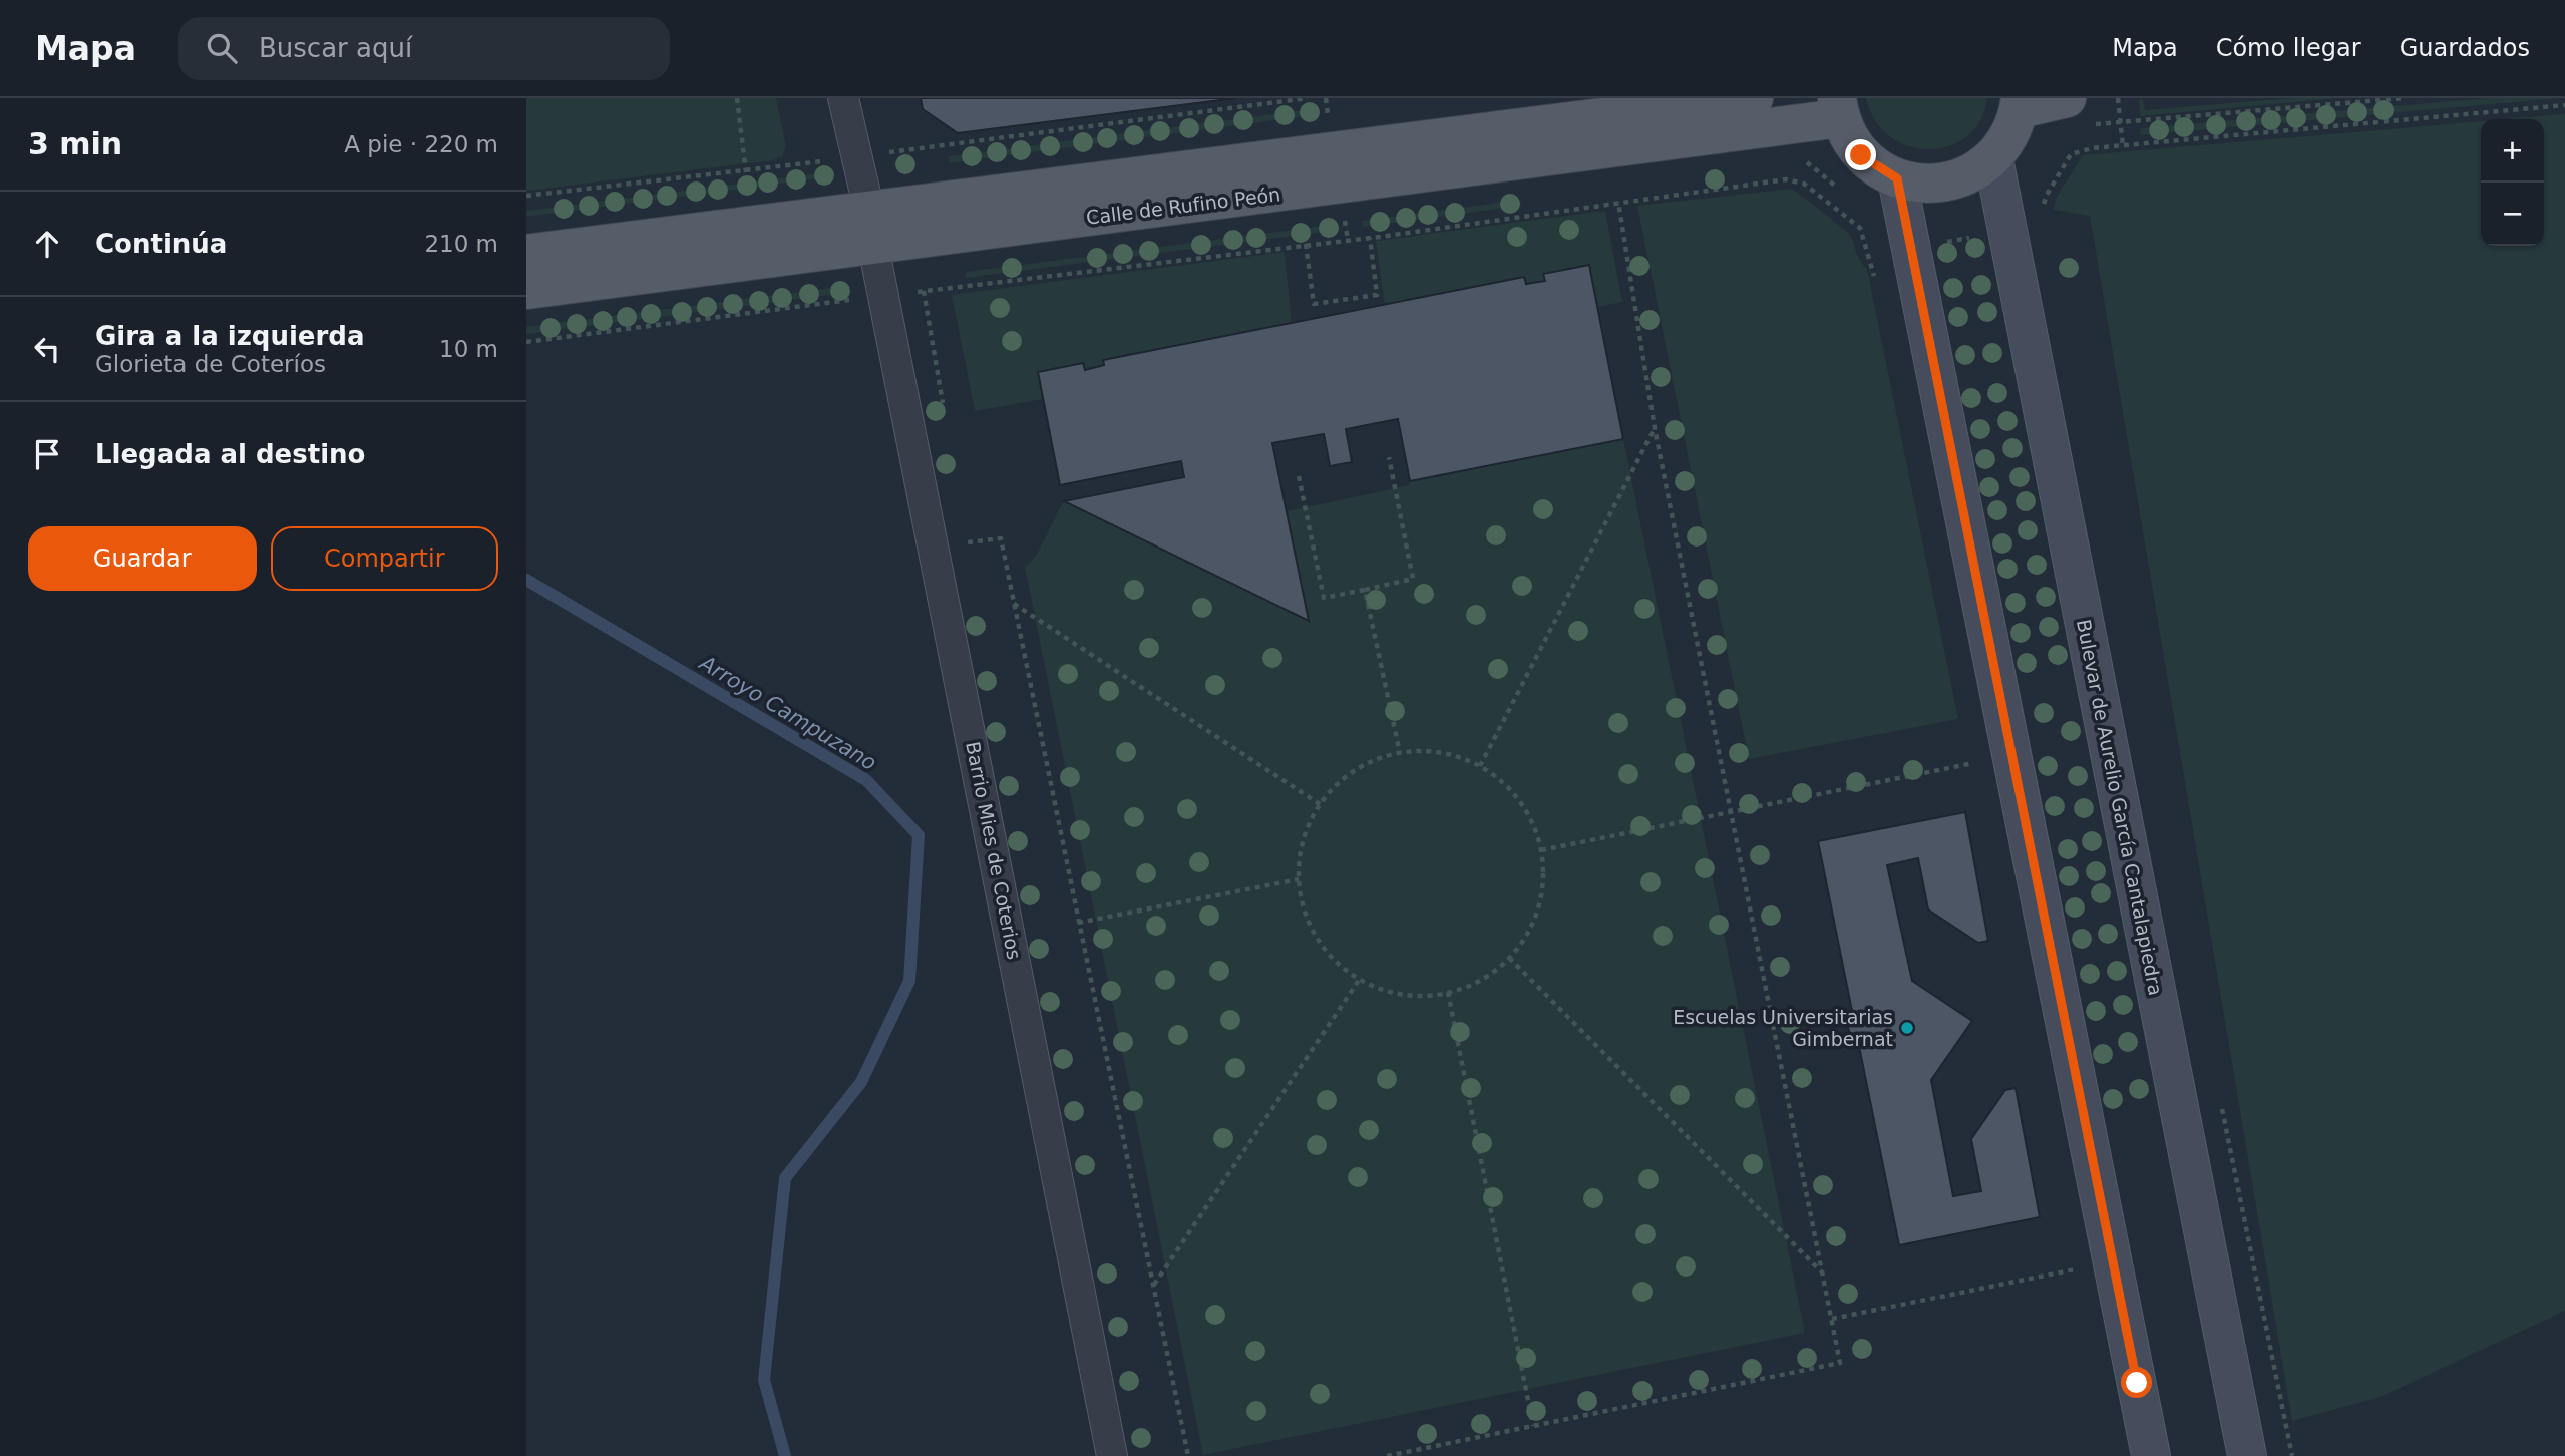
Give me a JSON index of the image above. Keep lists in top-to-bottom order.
{
  "streets": {
    "main road": ["Calle de Rufino Peón", "Bulevar de Aurelio García Cantalapiedra"],
    "street": ["Barrio Mies de Coterios"]
  },
  "crossings": [
    ["Calle de Rufino Peón", "Barrio Mies de Coterios"]
  ],
  "water": ["Arroyo Campuzano"],
  "places": ["Escuelas Universitarias Gimbernat"],
  "page": {
    "header": "Mapa",
    "search": "Buscar aquí",
    "nav": ["Mapa", "Cómo llegar", "Guardados"],
    "heading": ["3 min", "A pie · 220 m"],
    "map_buttons": ["+", "−"],
    "list": [
      ["Continúa", "210 m"],
      ["Gira a la izquierda", "Glorieta de Coteríos", "10 m"],
      "Llegada al destino"
    ],
    "buttons": ["Guardar", "Compartir"]
  }
}
